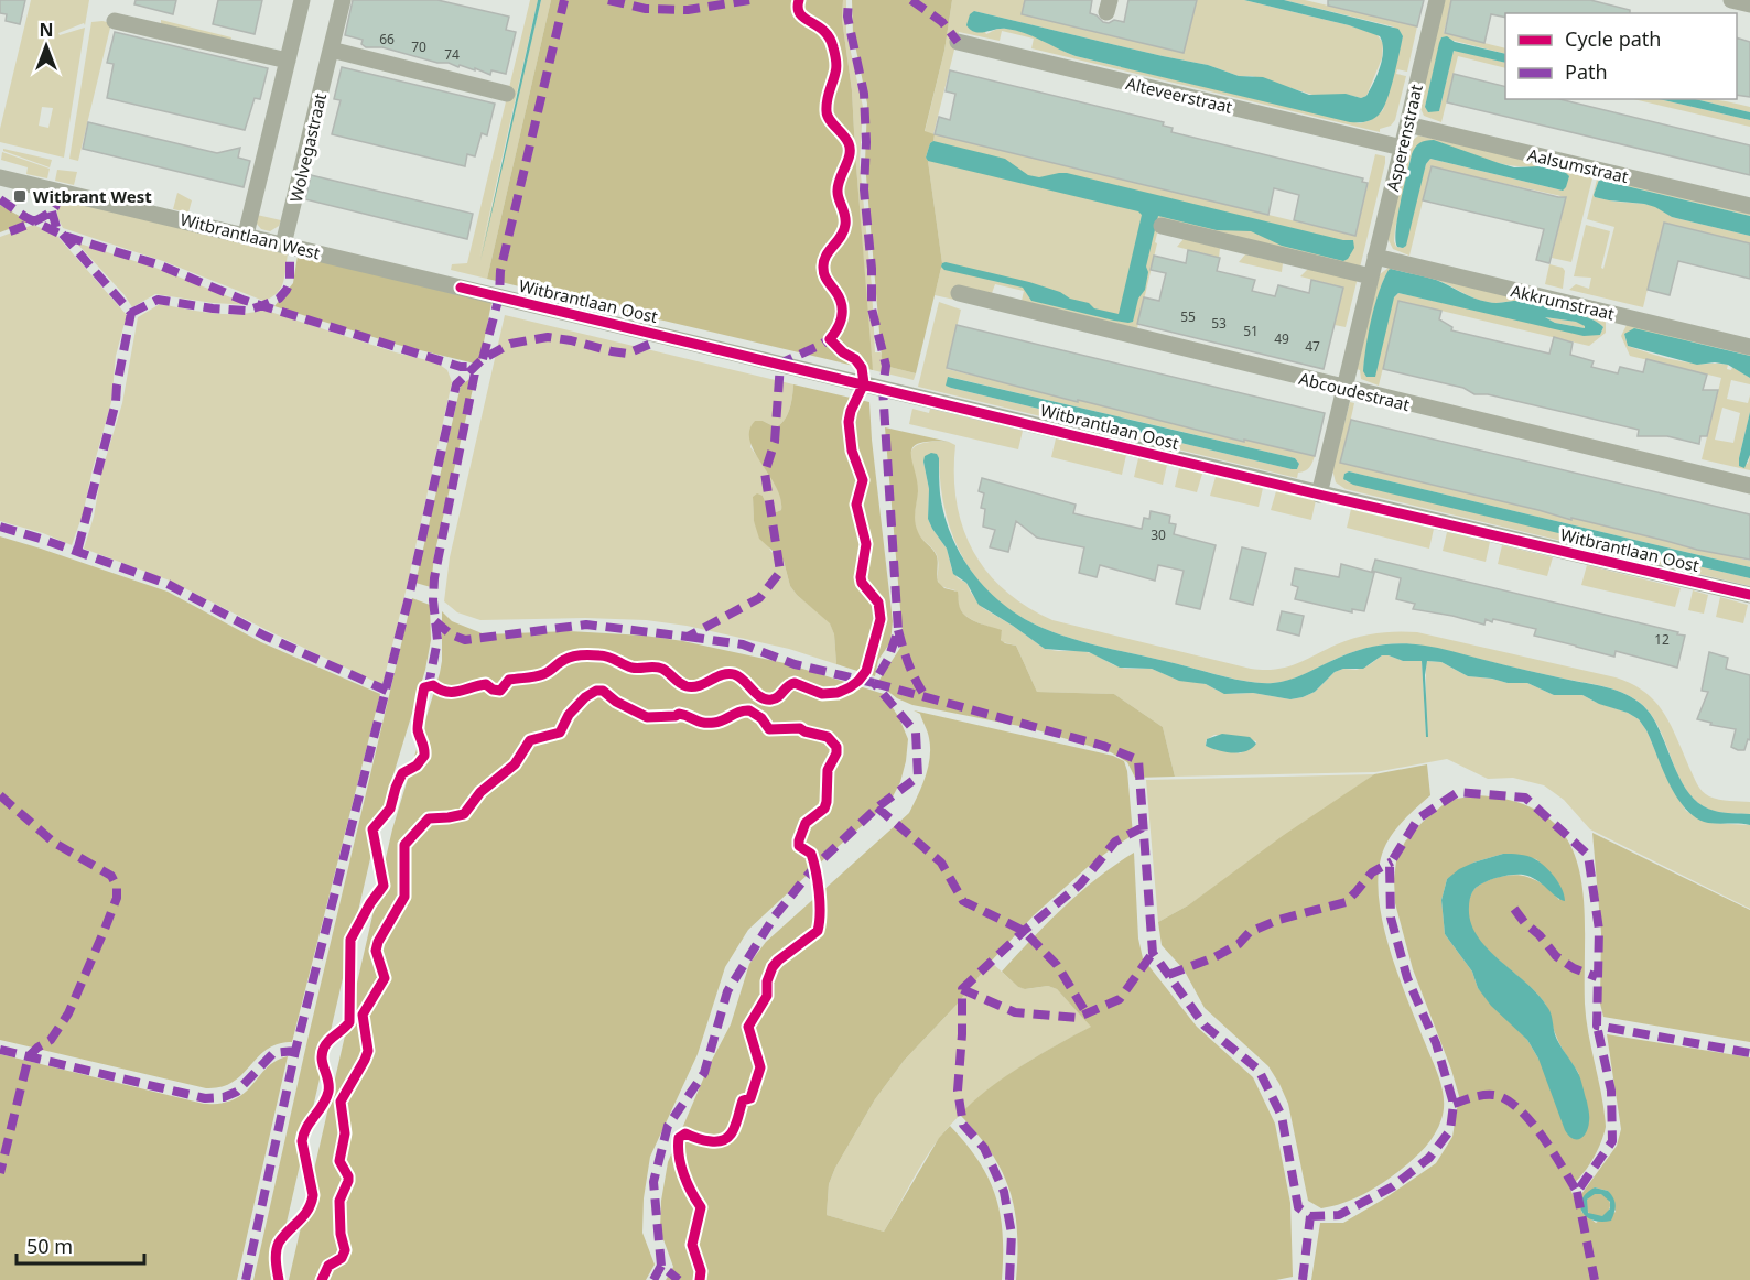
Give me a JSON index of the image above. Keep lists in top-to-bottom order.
{
  "streets": {
    "street": [
      "Alteveerstraat",
      "Asperenstraat",
      "Wolvegastraat",
      "Aalsumstraat",
      "Witbrantlaan West",
      "Witbrantlaan Oost",
      "Akkrumstraat",
      "Abcoudestraat"
    ]
  },
  "crossings": [
    ["Alteveerstraat", "Asperenstraat"],
    ["Asperenstraat", "Aalsumstraat"],
    ["Asperenstraat", "Witbrantlaan Oost"],
    ["Asperenstraat", "Akkrumstraat"],
    ["Asperenstraat", "Abcoudestraat"],
    ["Wolvegastraat", "Witbrantlaan West"],
    ["Witbrantlaan West", "Witbrantlaan Oost"]
  ],
  "places": {
    "transit": ["Witbrant West"]
  },
  "house_numbers": [
    "66",
    "70",
    "74",
    "55",
    "53",
    "51",
    "49",
    "47",
    "30",
    "12"
  ],
  "legend": ["Cycle path", "Path"],
  "scale_bar": "50 m",
  "north": "top"
}
